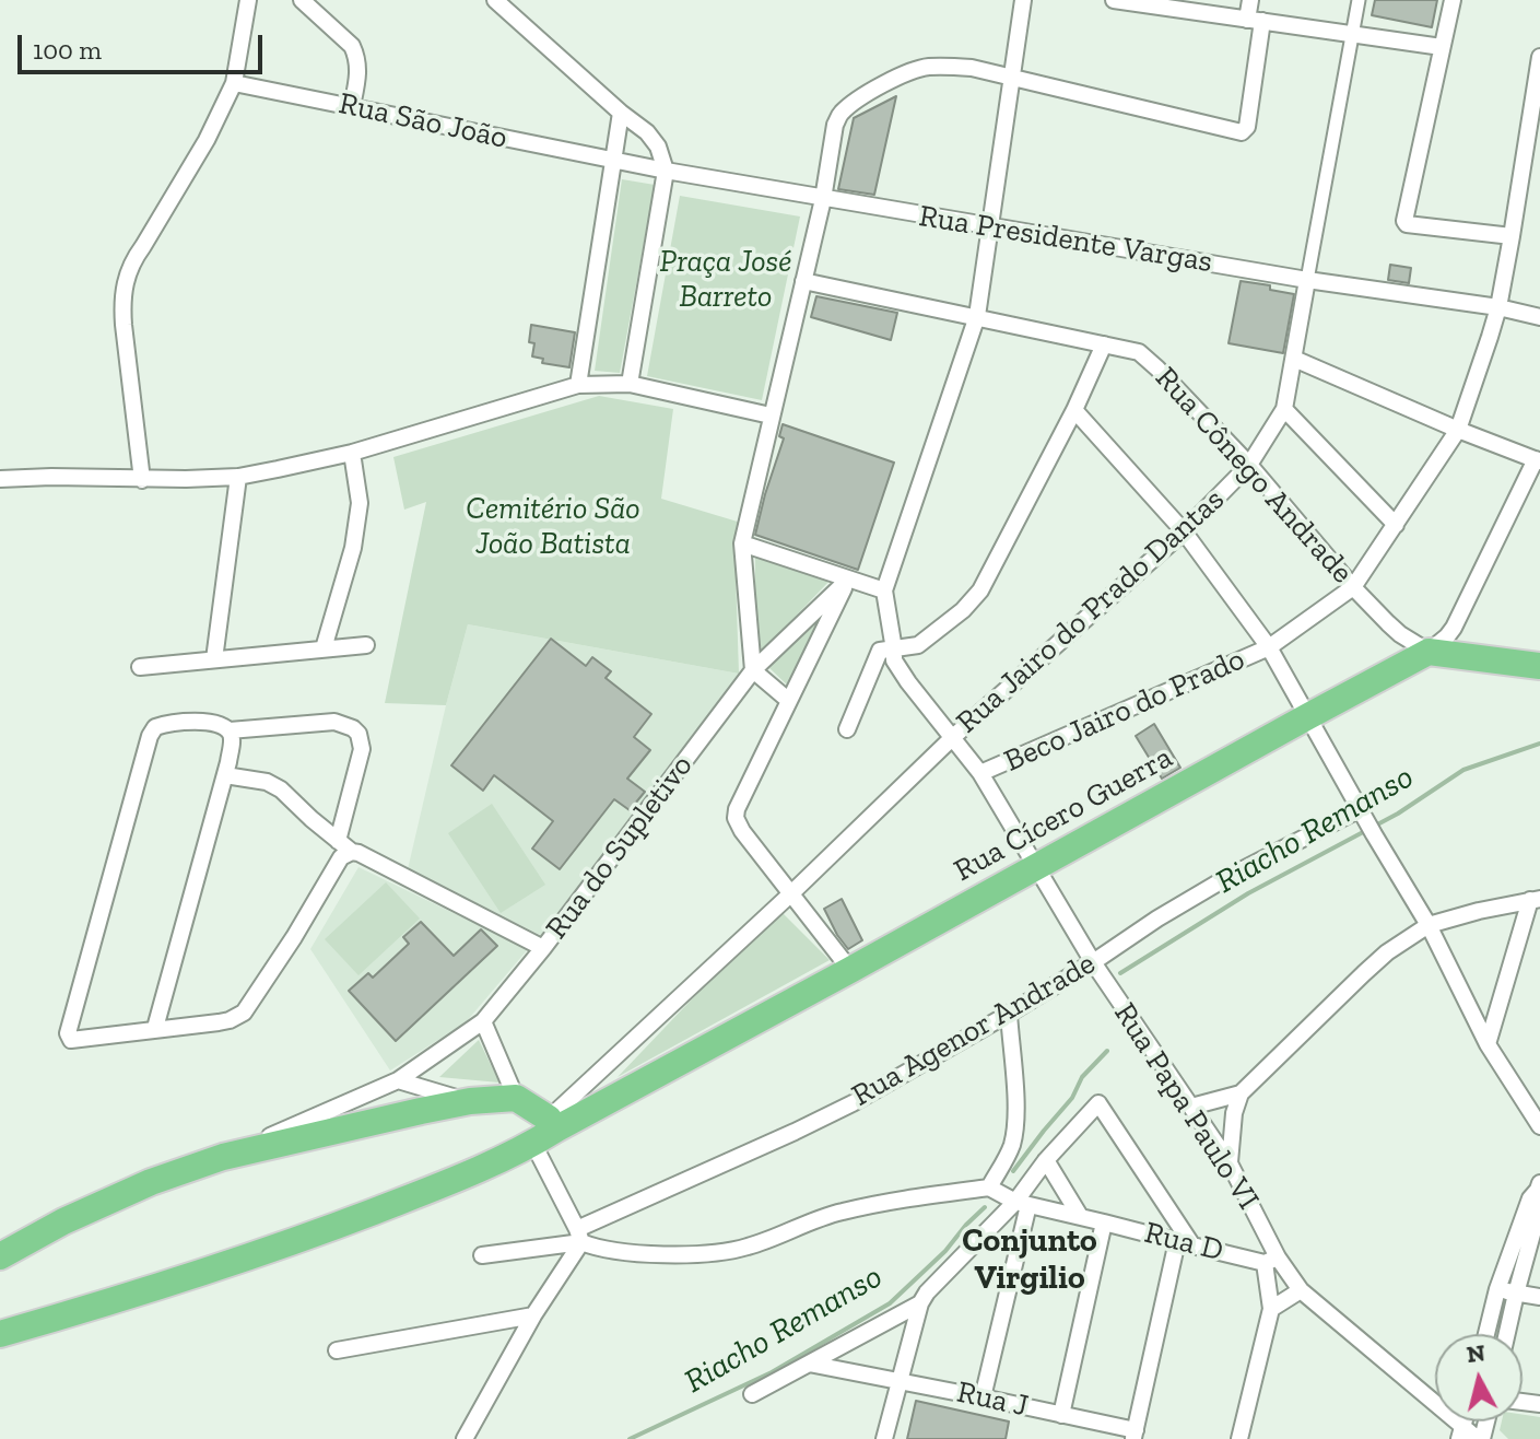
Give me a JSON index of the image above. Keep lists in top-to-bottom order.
{
  "streets": {
    "main road": ["Rua Cícero Guerra"],
    "street": [
      "Rua São João",
      "Rua Presidente Vargas",
      "Rua Cônego Andrade",
      "Rua Jairo do Prado Dantas",
      "Beco Jairo do Prado",
      "Rua do Supletivo",
      "Rua Agenor Andrade",
      "Rua Papa Paulo VI",
      "Rua D",
      "Rua J"
    ]
  },
  "crossings": [
    ["Rua Presidente Vargas", "Rua Jairo do Prado Dantas"],
    ["Rua Cônego Andrade", "Rua Jairo do Prado Dantas"],
    ["Rua Cônego Andrade", "Beco Jairo do Prado"],
    ["Rua Cônego Andrade", "Rua Cícero Guerra"],
    ["Rua Jairo do Prado Dantas", "Rua Cícero Guerra"],
    ["Rua Jairo do Prado Dantas", "Rua Papa Paulo VI"],
    ["Beco Jairo do Prado", "Rua Papa Paulo VI"],
    ["Rua Cícero Guerra", "Rua Papa Paulo VI"],
    ["Rua Agenor Andrade", "Rua Papa Paulo VI"],
    ["Rua Papa Paulo VI", "Rua D"]
  ],
  "districts": ["Conjunto Virgilio"],
  "water": ["Riacho Remanso"],
  "parks": ["Praça José Barreto", "Cemitério São João Batista"],
  "scale_bar": "100 m",
  "north": "top"
}
